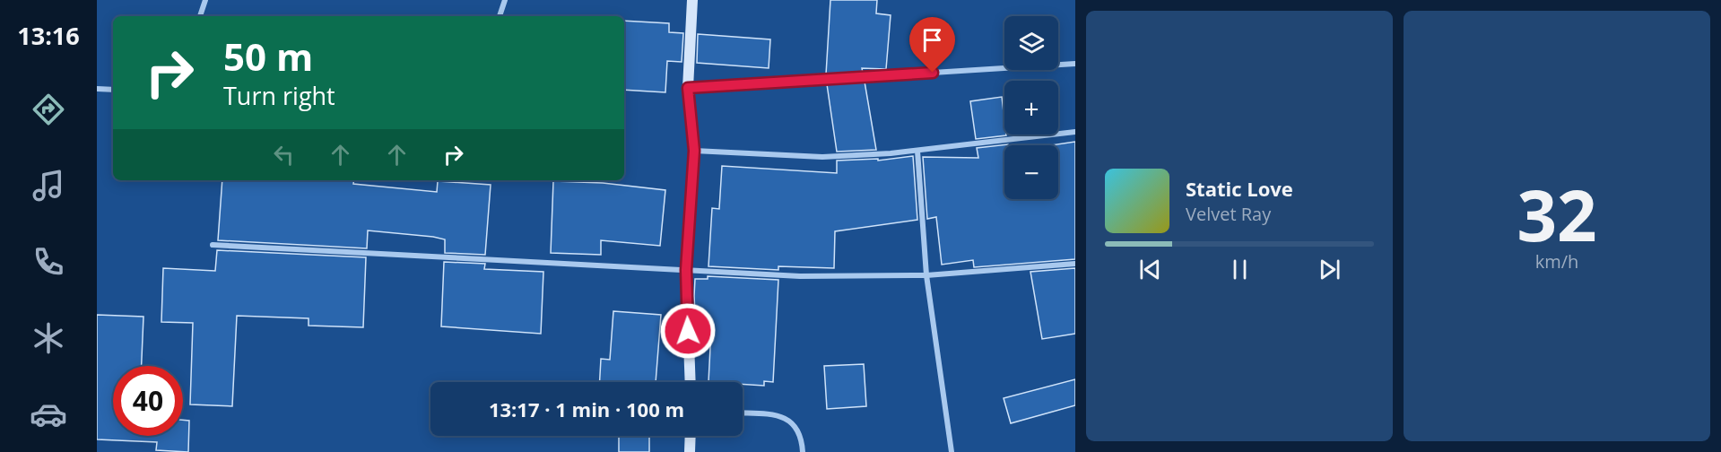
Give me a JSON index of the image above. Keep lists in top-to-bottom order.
{
  "page": {
    "tabs": "13:16",
    "tile": ["32", "km/h"],
    "map_buttons": ["+", "−"],
    "turn": ["50 m", "Turn right"],
    "song": ["Static Love", "Velvet Ray"],
    "limit": "40",
    "trip": "13:17 · 1 min · 100 m"
  }
}
